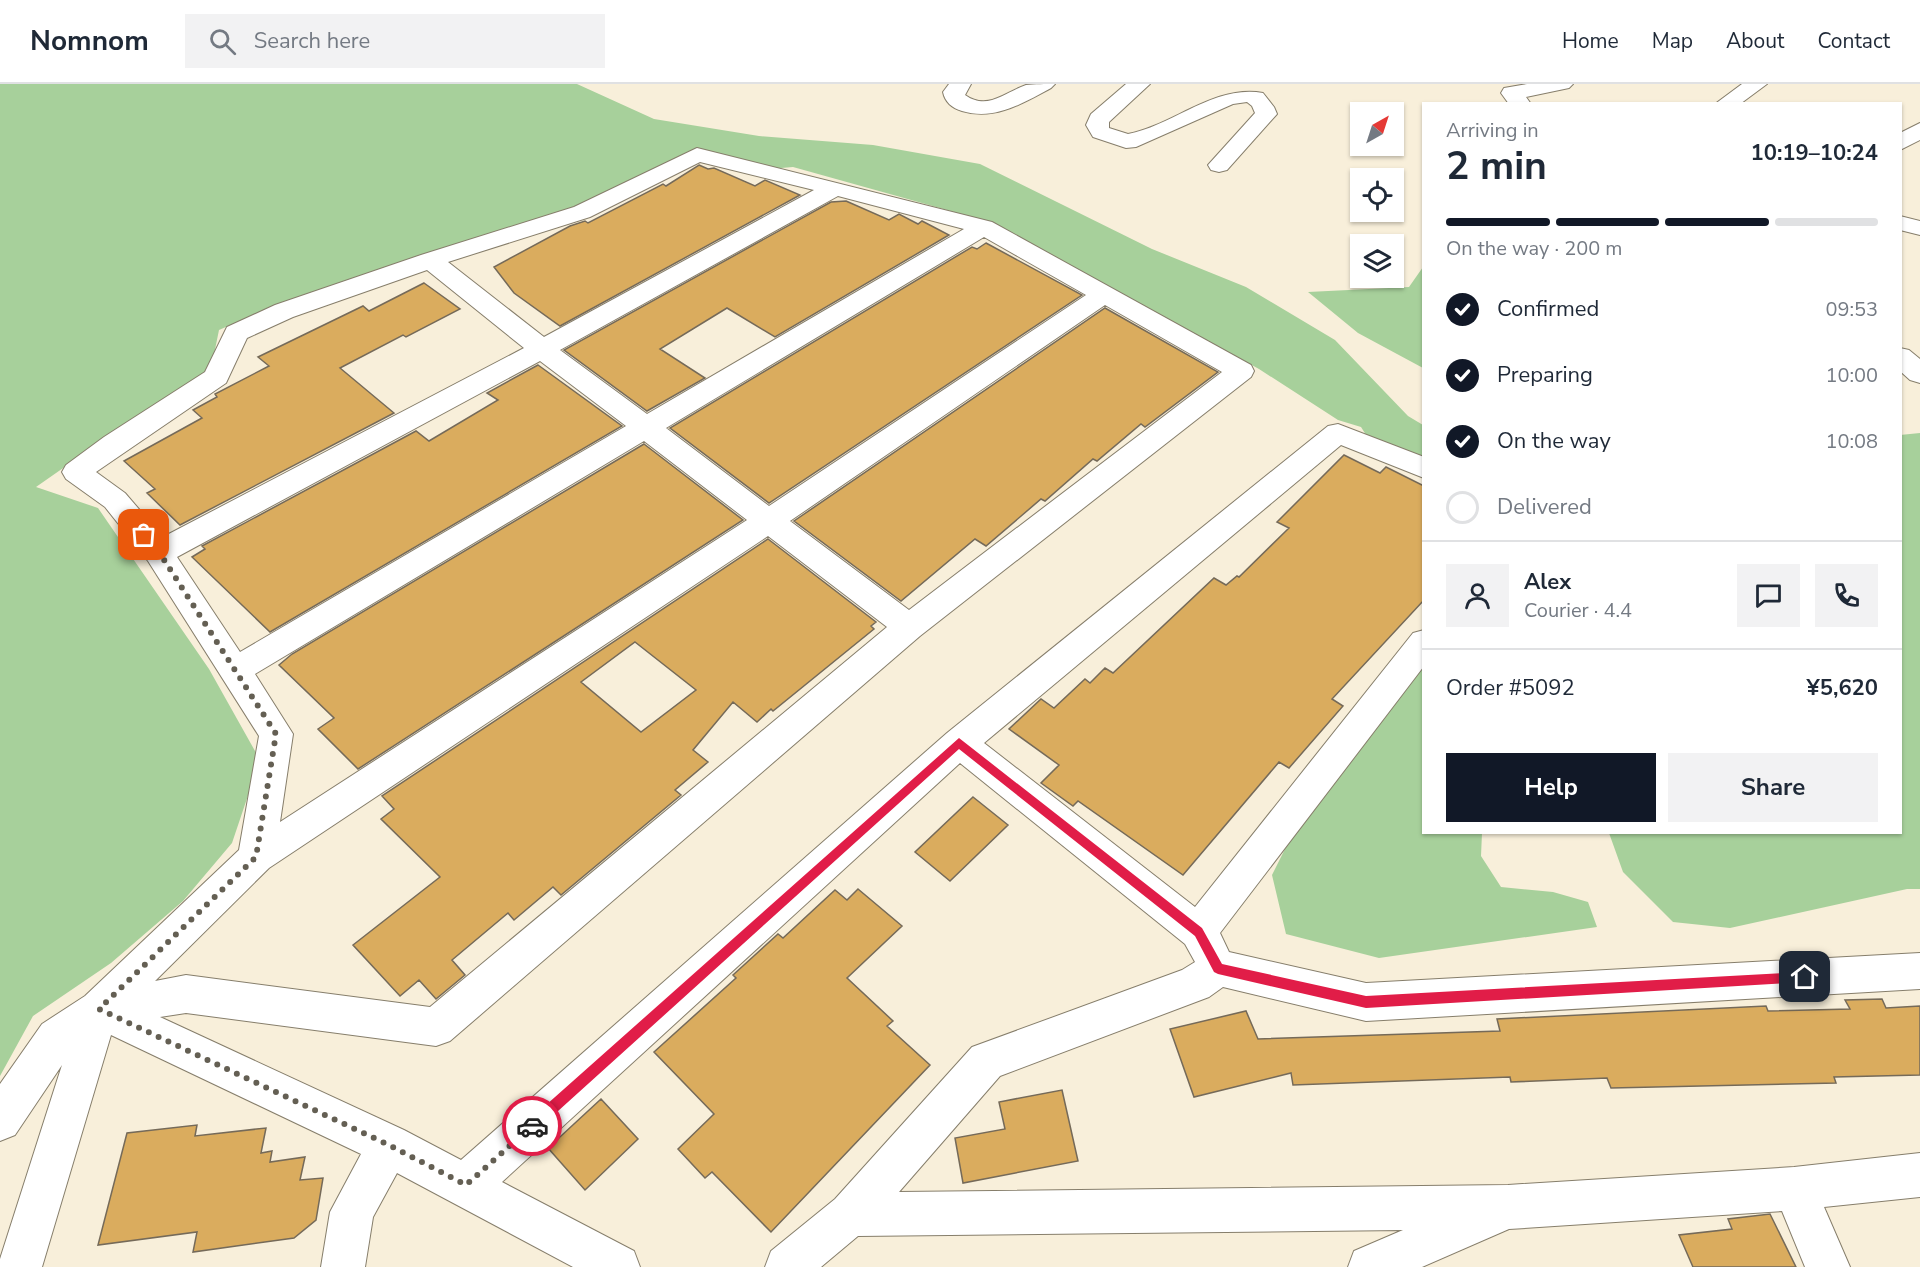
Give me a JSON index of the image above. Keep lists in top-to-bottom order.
{
  "north": "top right",
  "page": {
    "header": "Nomnom",
    "search": "Search here",
    "nav": [
      "Home",
      "Map",
      "About",
      "Contact"
    ],
    "heading": ["2 min", "Arriving in", "10:19–10:24"],
    "panel": [
      "Alex",
      "Courier · 4.4",
      "Order #5092",
      "¥5,620"
    ],
    "bar": "On the way · 200 m",
    "list": [
      ["Confirmed", "09:53"],
      ["Preparing", "10:00"],
      ["On the way", "10:08"],
      "Delivered"
    ],
    "buttons": ["Help", "Share"]
  }
}
